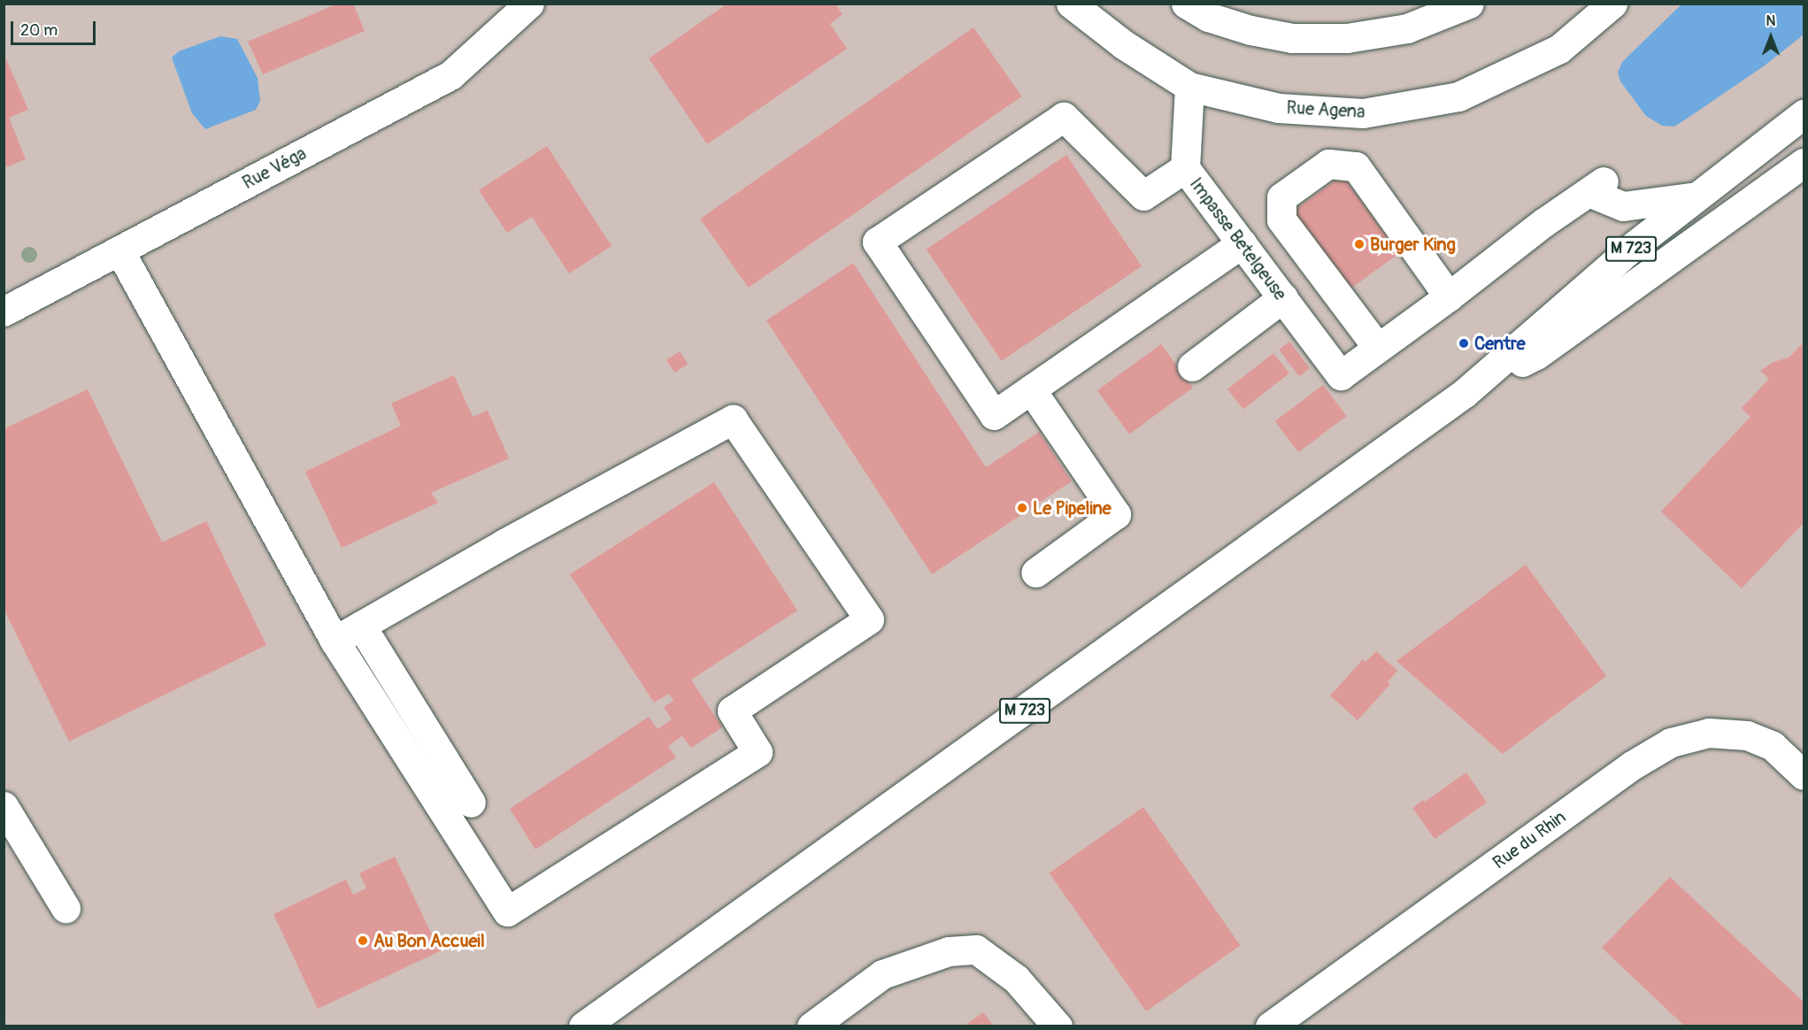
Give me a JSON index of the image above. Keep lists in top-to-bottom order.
{
  "streets": {
    "main road": [
      "Rue Agena",
      "Rue Véga",
      "Impasse Betelgeuse",
      "M 723",
      "Rue du Rhin"
    ]
  },
  "crossings": [
    ["Rue Agena", "Impasse Betelgeuse"]
  ],
  "places": [
    "Burger King",
    "Centre",
    "Le Pipeline",
    "Au Bon Accueil"
  ],
  "scale_bar": "20 m",
  "north": "top"
}
